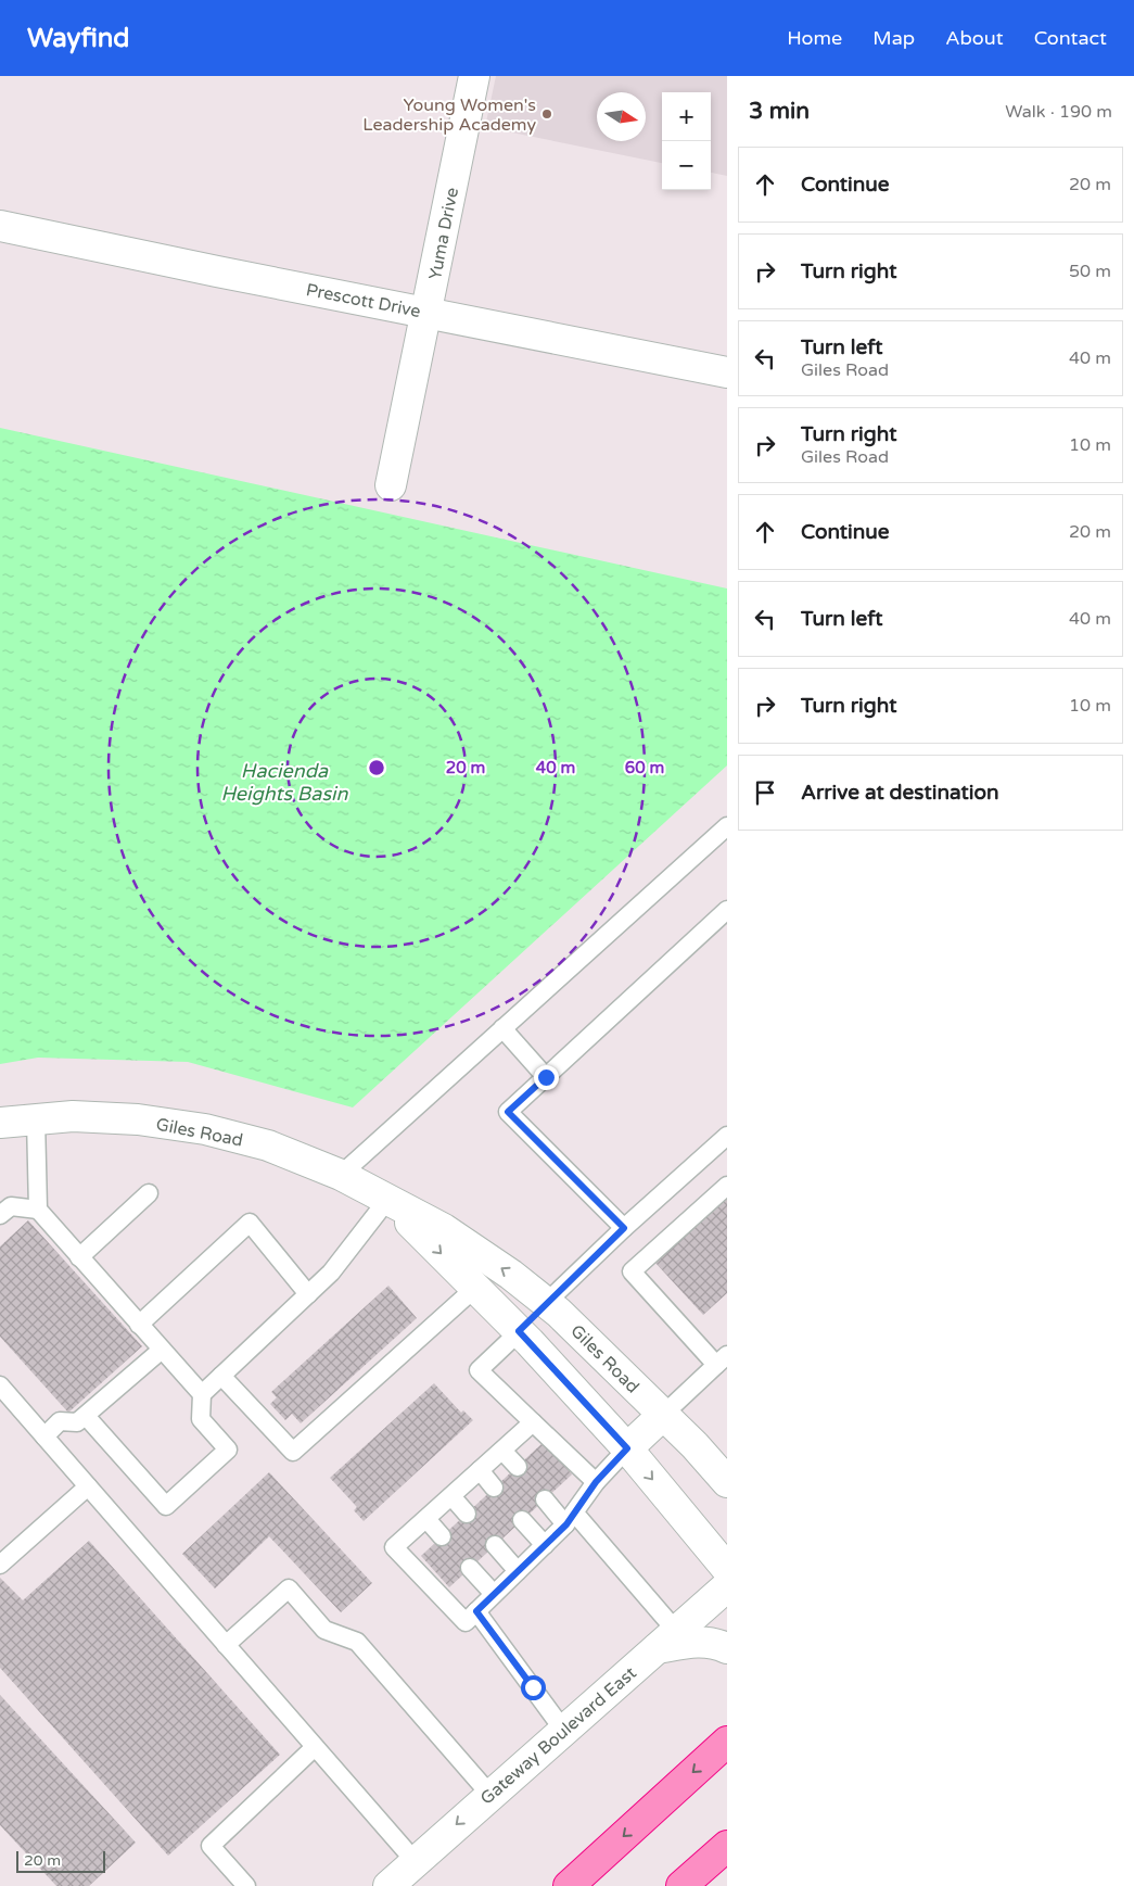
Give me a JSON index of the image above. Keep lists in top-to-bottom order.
{
  "streets": {
    "street": [
      "Yuma Drive",
      "Prescott Drive",
      "Giles Road",
      "Gateway Boulevard East"
    ]
  },
  "crossings": [
    ["Yuma Drive", "Prescott Drive"]
  ],
  "water": ["Hacienda Heights Basin"],
  "places": ["Young Women's Leadership Academy"],
  "scale_bar": "20 m",
  "north": "right",
  "page": {
    "header": "Wayfind",
    "nav": [
      "Home",
      "Map",
      "About",
      "Contact"
    ],
    "heading": ["3 min", "Walk · 190 m"],
    "map_buttons": ["+", "−"],
    "list": [
      ["Continue", "20 m"],
      ["Turn right", "50 m"],
      ["Turn left", "Giles Road", "40 m"],
      ["Turn right", "Giles Road", "10 m"],
      ["Continue", "20 m"],
      ["Turn left", "40 m"],
      ["Turn right", "10 m"],
      "Arrive at destination"
    ],
    "scale": "20 m"
  },
  "rings": ["20 m", "40 m", "60 m"]
}
